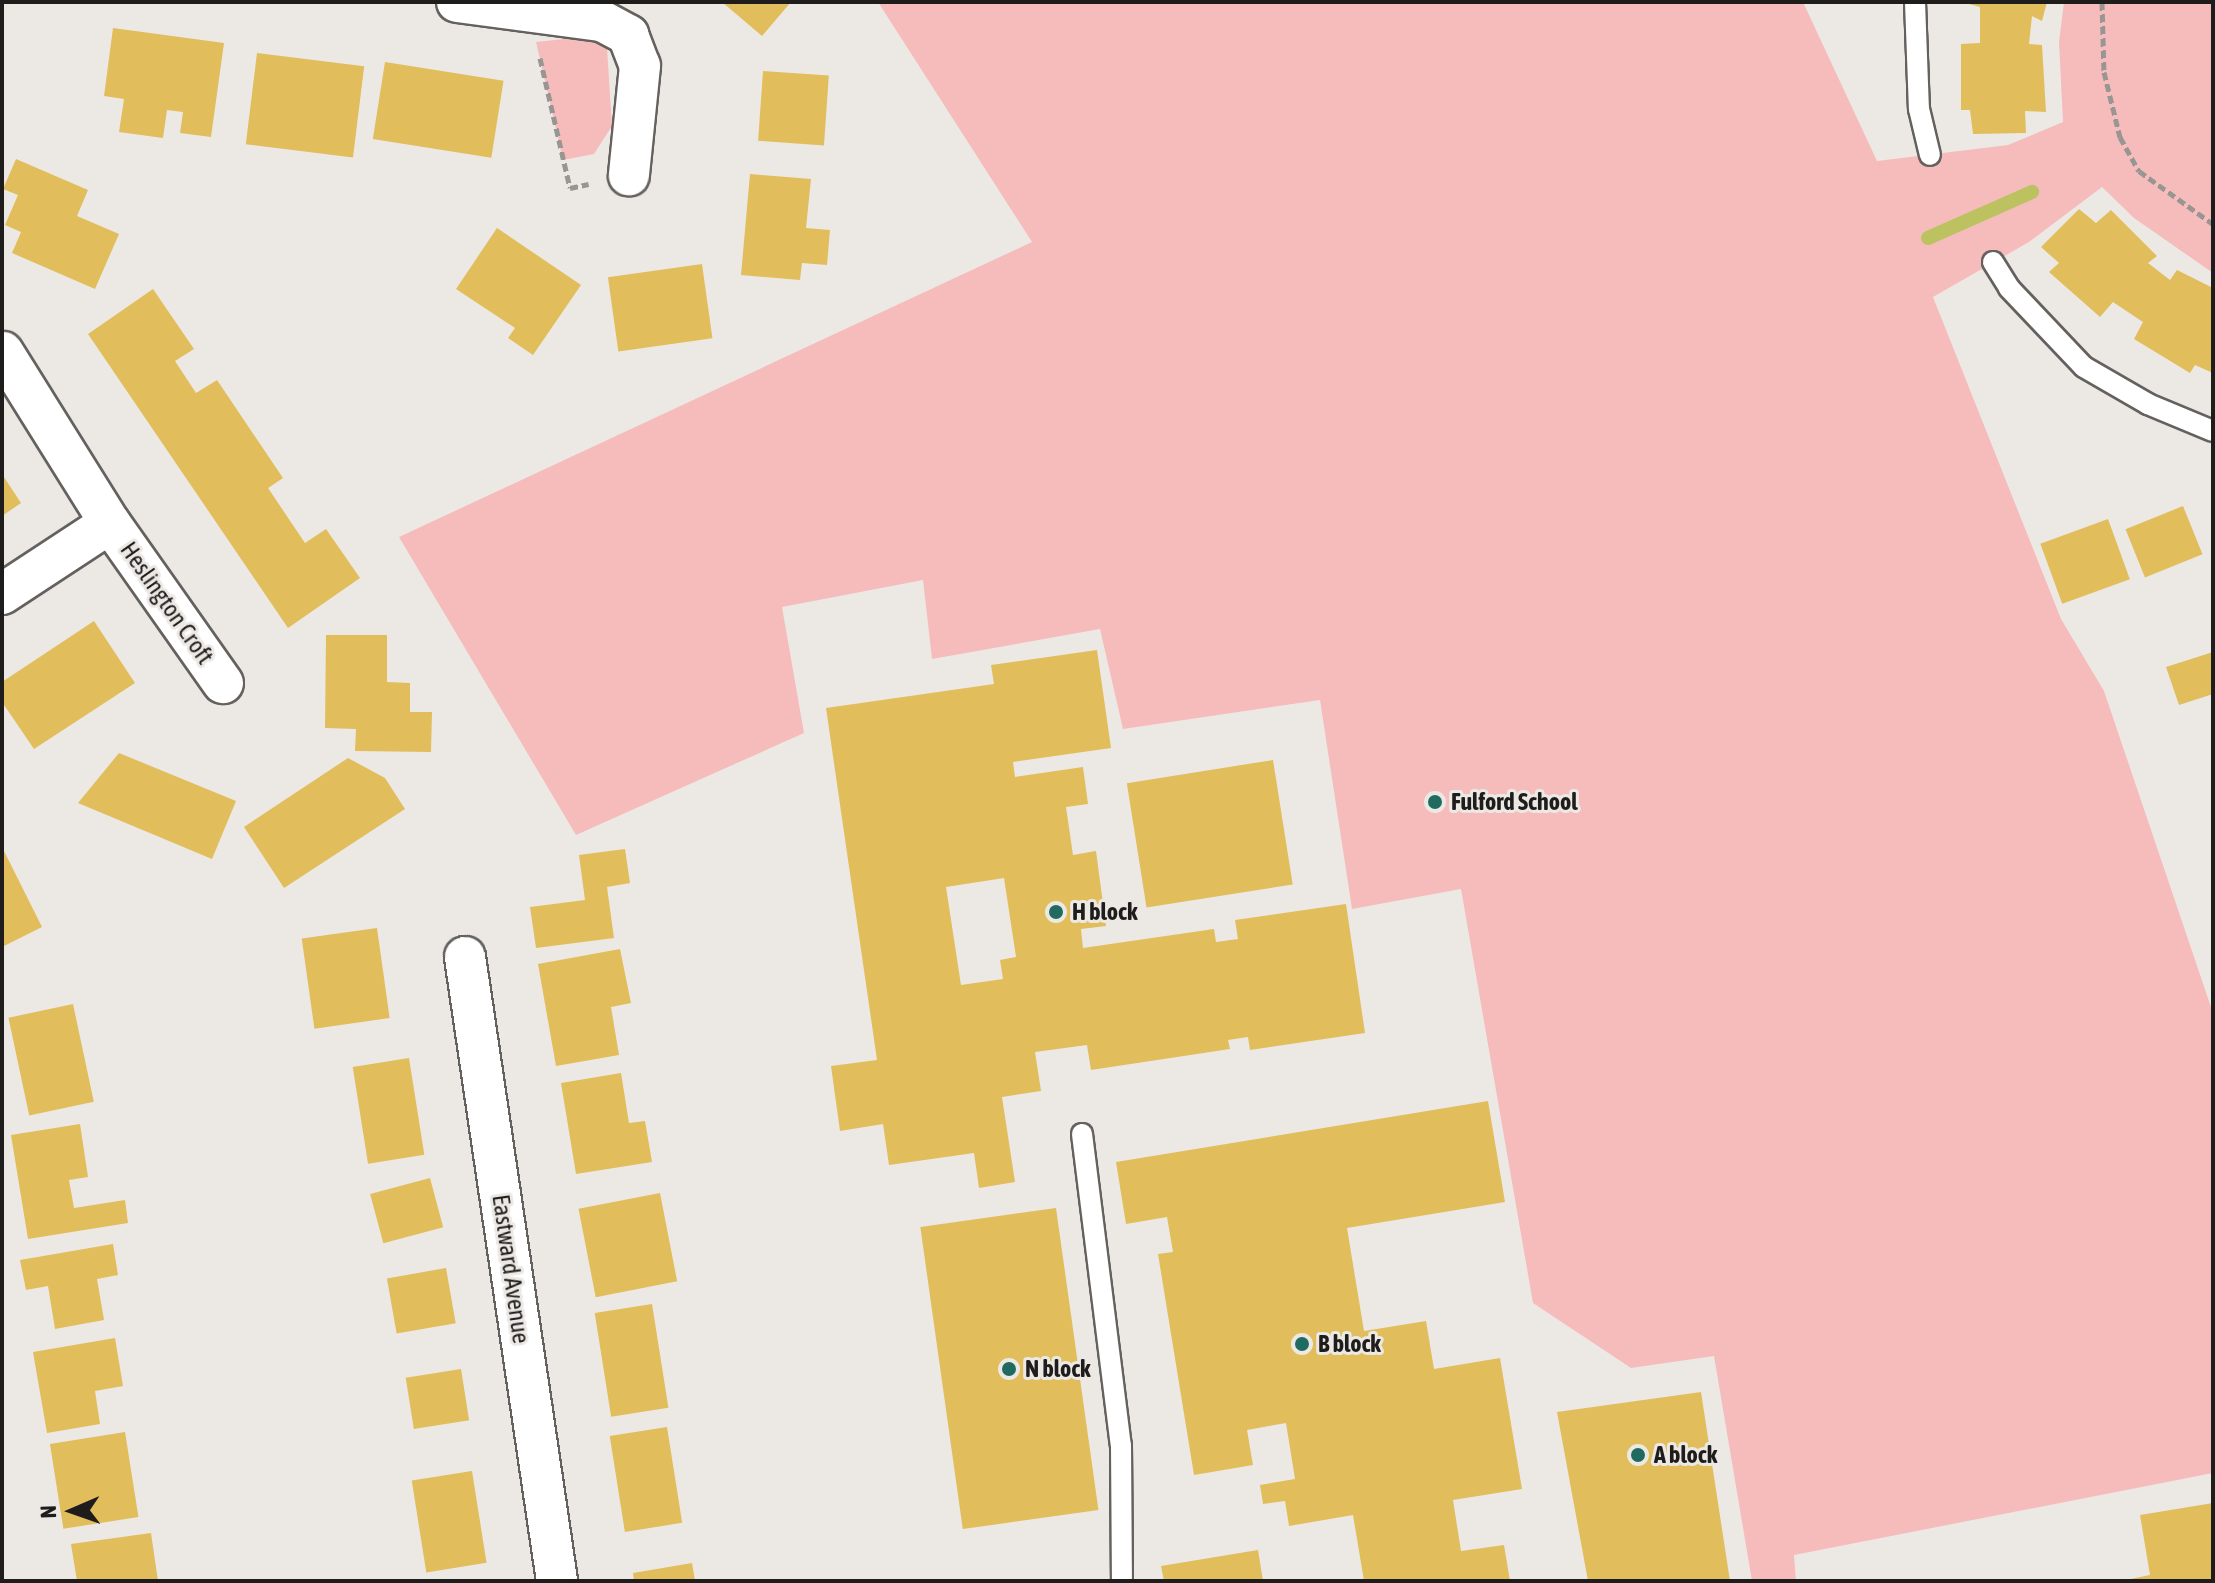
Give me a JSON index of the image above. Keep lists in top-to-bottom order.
{
  "streets": {
    "street": ["Heslington Croft", "Eastward Avenue"]
  },
  "places": [
    "Fulford School",
    "H block",
    "B block",
    "N block",
    "A block"
  ],
  "north": "left"
}
